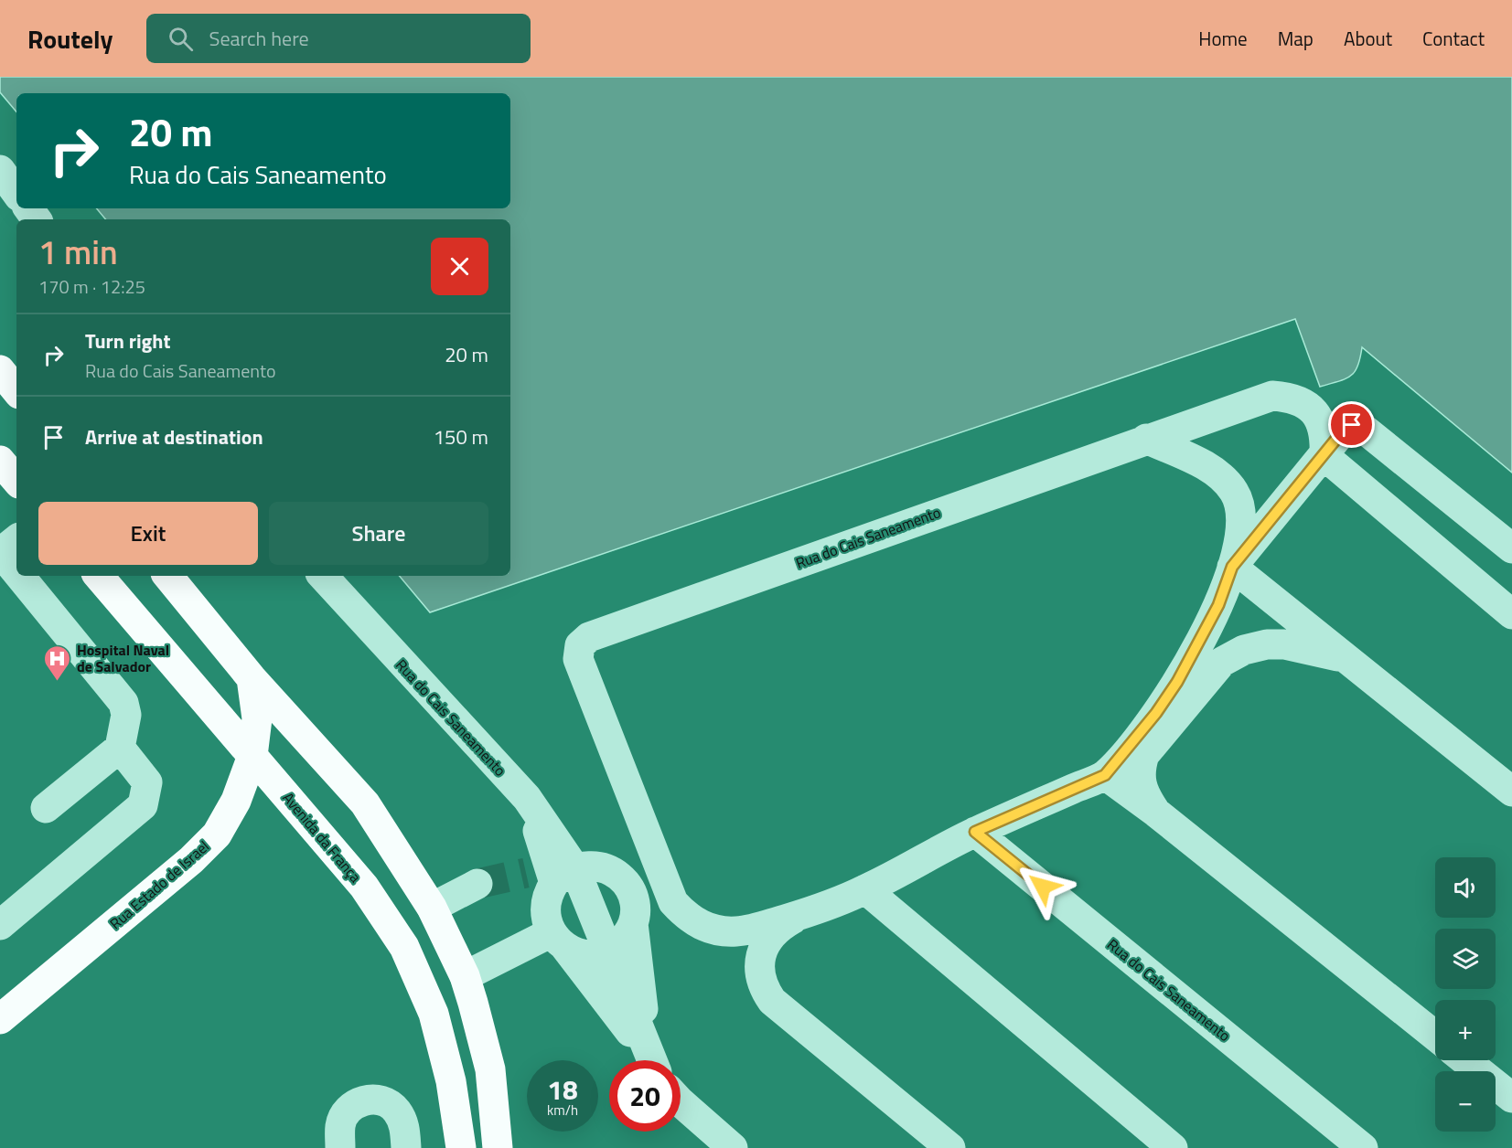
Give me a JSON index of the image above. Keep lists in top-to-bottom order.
{
  "streets": {
    "main road": ["Avenida da França", "Rua Estado de Israel"],
    "lane": ["Rua do Cais Saneamento"]
  },
  "crossings": [
    ["Avenida da França", "Rua Estado de Israel"]
  ],
  "places": {
    "hospital": ["Hospital Naval de Salvador"]
  },
  "page": {
    "header": "Routely",
    "search": "Search here",
    "nav": [
      "Home",
      "Map",
      "About",
      "Contact"
    ],
    "turn": ["20 m", "Rua do Cais Saneamento"],
    "heading": ["1 min", "170 m · 12:25"],
    "list": [
      {
        "name": "Turn right",
        "note": "Rua do Cais Saneamento",
        "value": "20 m"
      },
      {
        "name": "Arrive at destination",
        "value": "150 m"
      }
    ],
    "buttons": ["Exit", "Share"],
    "map_buttons": ["+", "−"],
    "speed": "18 km/h",
    "limit": "20"
  }
}
